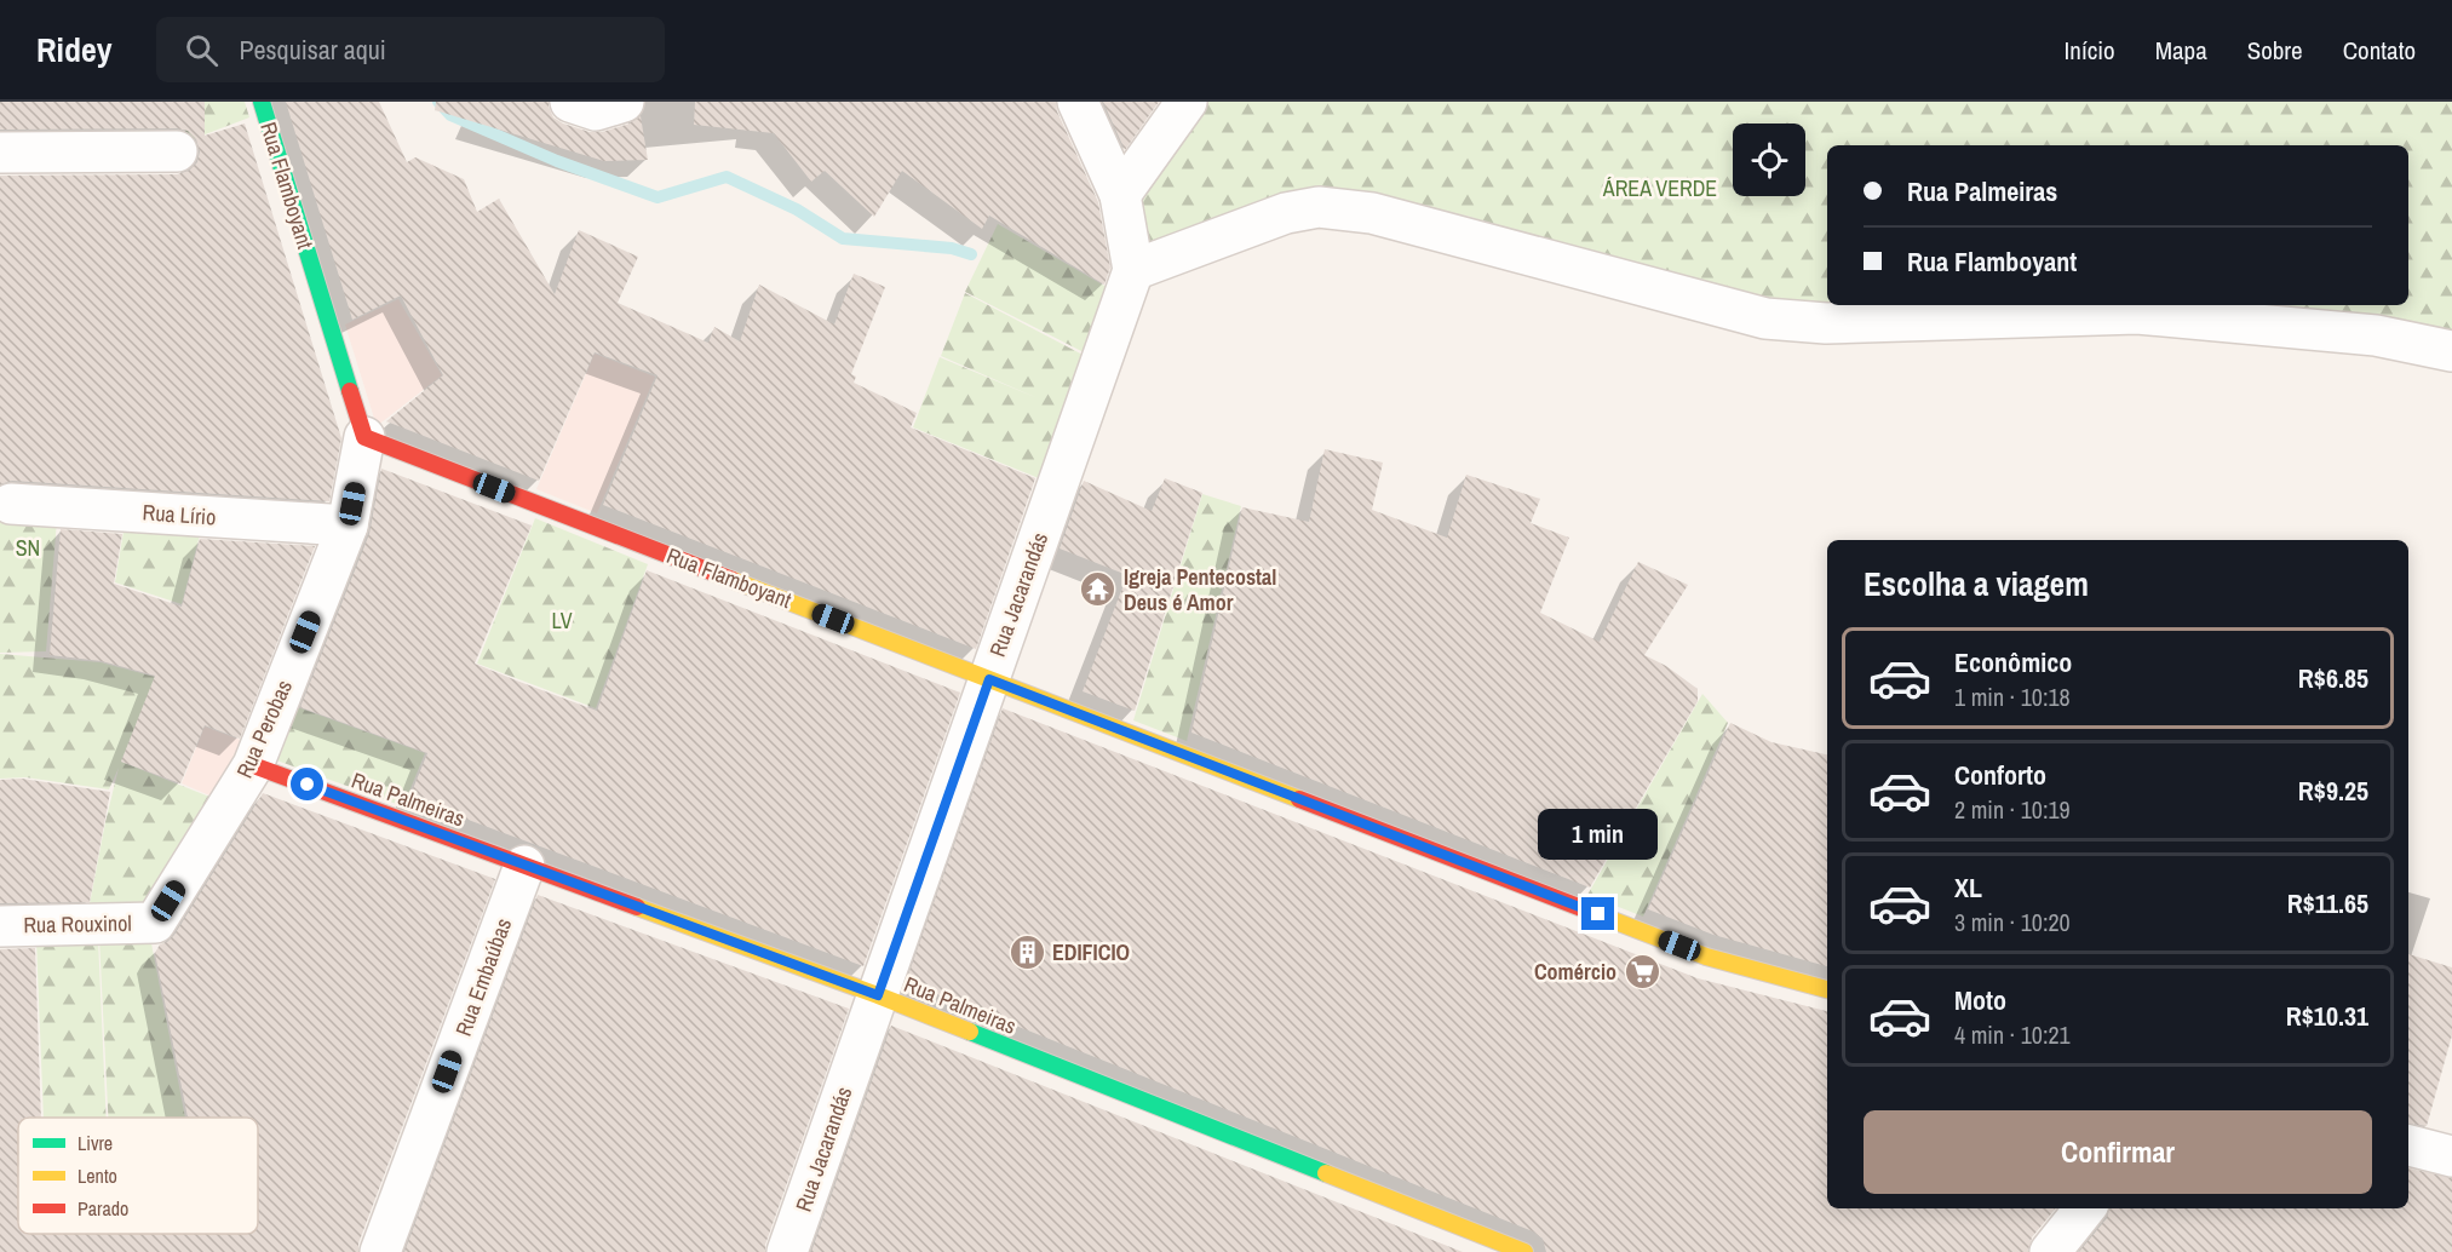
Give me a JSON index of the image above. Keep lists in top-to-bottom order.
{
  "streets": {
    "street": [
      "Rua Flamboyant",
      "Rua Lírio",
      "Rua Jacarandás",
      "Rua Perobas",
      "Rua Palmeiras",
      "Rua Rouxinol",
      "Rua Embaúbas"
    ]
  },
  "crossings": [
    ["Rua Flamboyant", "Rua Jacarandás"],
    ["Rua Flamboyant", "Rua Perobas"],
    ["Rua Lírio", "Rua Perobas"],
    ["Rua Jacarandás", "Rua Palmeiras"],
    ["Rua Perobas", "Rua Palmeiras"],
    ["Rua Perobas", "Rua Rouxinol"],
    ["Rua Palmeiras", "Rua Embaúbas"]
  ],
  "parks": ["ÁREA VERDE", "SN", "LV"],
  "places": {
    "temple": ["Igreja Pentecostal Deus é Amor"],
    "building": ["EDIFICIO"],
    "supermarket": ["Comércio"]
  },
  "legend": ["Livre", "Lento", "Parado"],
  "page": {
    "header": "Ridey",
    "search": "Pesquisar aqui",
    "nav": [
      "Início",
      "Mapa",
      "Sobre",
      "Contato"
    ],
    "banner": ["Rua Palmeiras", "Rua Flamboyant"],
    "heading": "Escolha a viagem",
    "list": [
      {
        "name": "Econômico",
        "note": "1 min · 10:18",
        "value": "R$6.85"
      },
      {
        "name": "Conforto",
        "note": "2 min · 10:19",
        "value": "R$9.25"
      },
      {
        "name": "XL",
        "note": "3 min · 10:20",
        "value": "R$11.65"
      },
      {
        "name": "Moto",
        "note": "4 min · 10:21",
        "value": "R$10.31"
      }
    ],
    "bubble": "1 min",
    "buttons": "Confirmar"
  }
}
